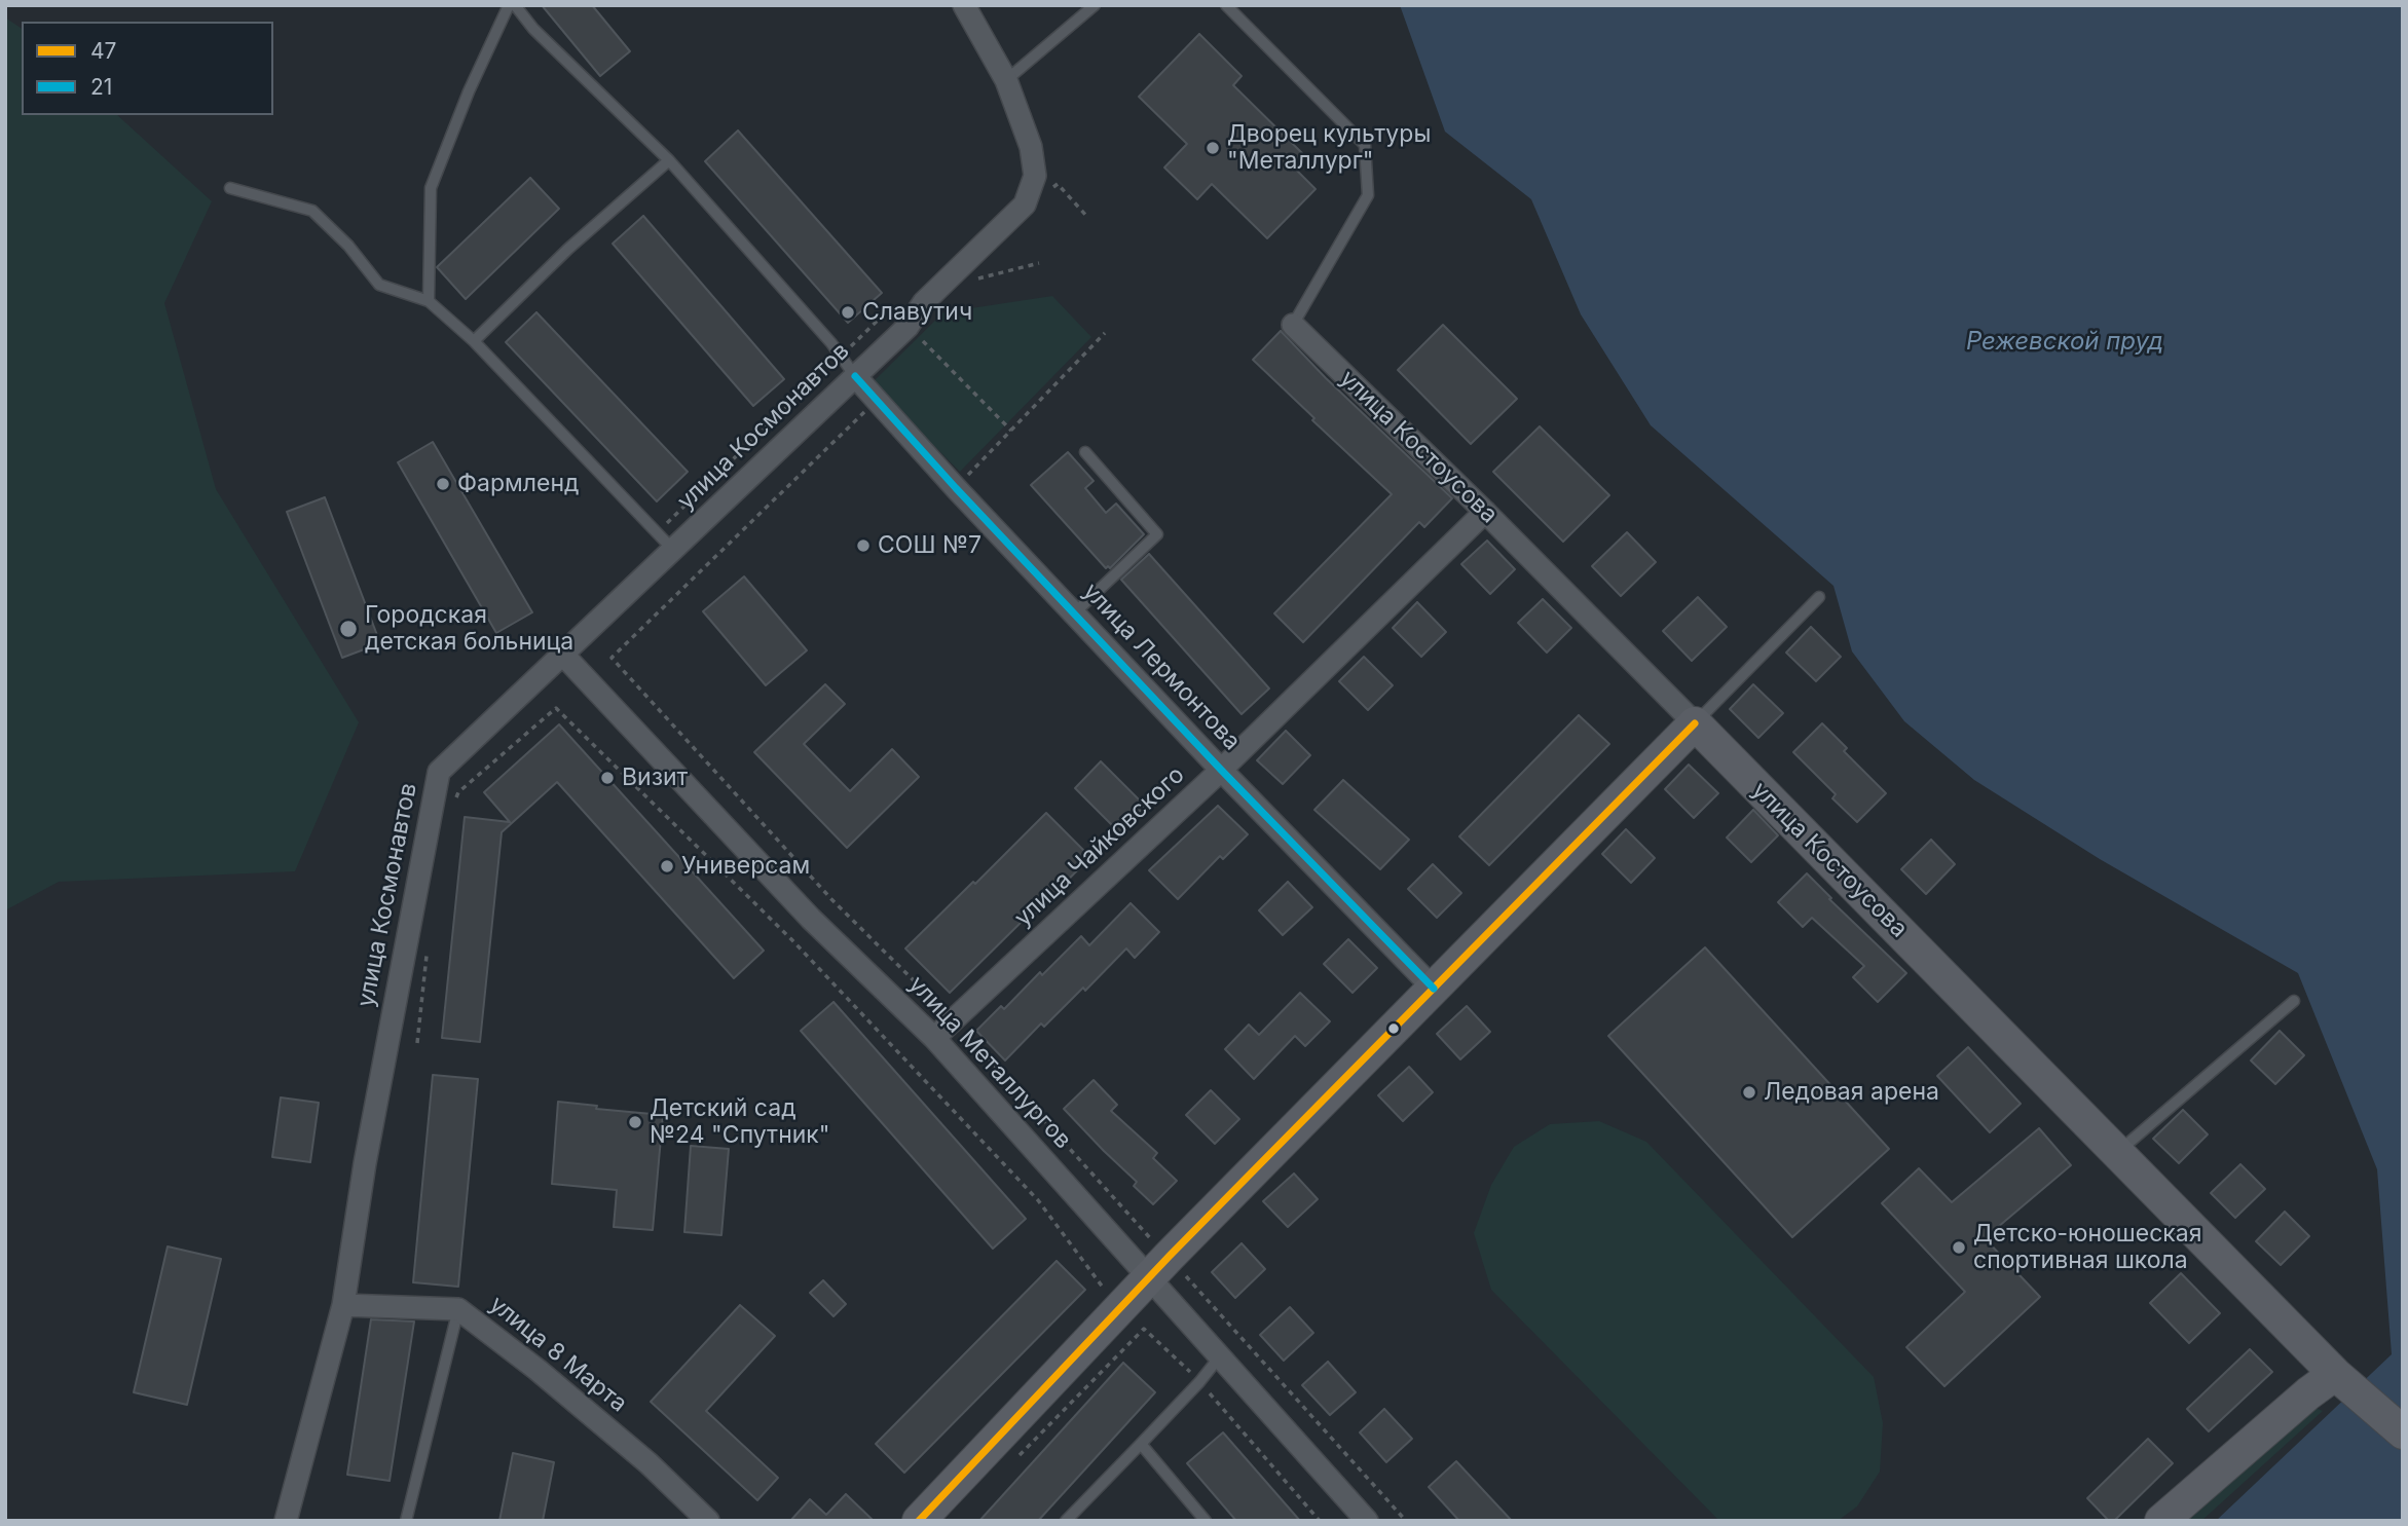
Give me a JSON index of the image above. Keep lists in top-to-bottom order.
{
  "streets": {
    "street": [
      "улица Космонавтов",
      "улица Костоусова",
      "улица Лермонтова",
      "улица Чайковского",
      "улица Металлургов",
      "улица 8 Марта"
    ]
  },
  "crossings": [
    ["улица Космонавтов", "улица Лермонтова"],
    ["улица Космонавтов", "улица Металлургов"],
    ["улица Космонавтов", "улица 8 Марта"],
    ["улица Костоусова", "улица Чайковского"],
    ["улица Лермонтова", "улица Чайковского"],
    ["улица Чайковского", "улица Металлургов"]
  ],
  "water": ["Режевской пруд"],
  "places": [
    "Дворец культуры \"Металлург\"",
    "Славутич",
    "Фармленд",
    "СОШ №7",
    "Городская детская больница",
    "Визит",
    "Универсам",
    "Ледовая арена",
    "Детский сад №24 \"Спутник\"",
    "Детско-юношеская спортивная школа"
  ],
  "lines": ["transit line 21", "transit line 47"],
  "legend": ["47", "21"]
}
